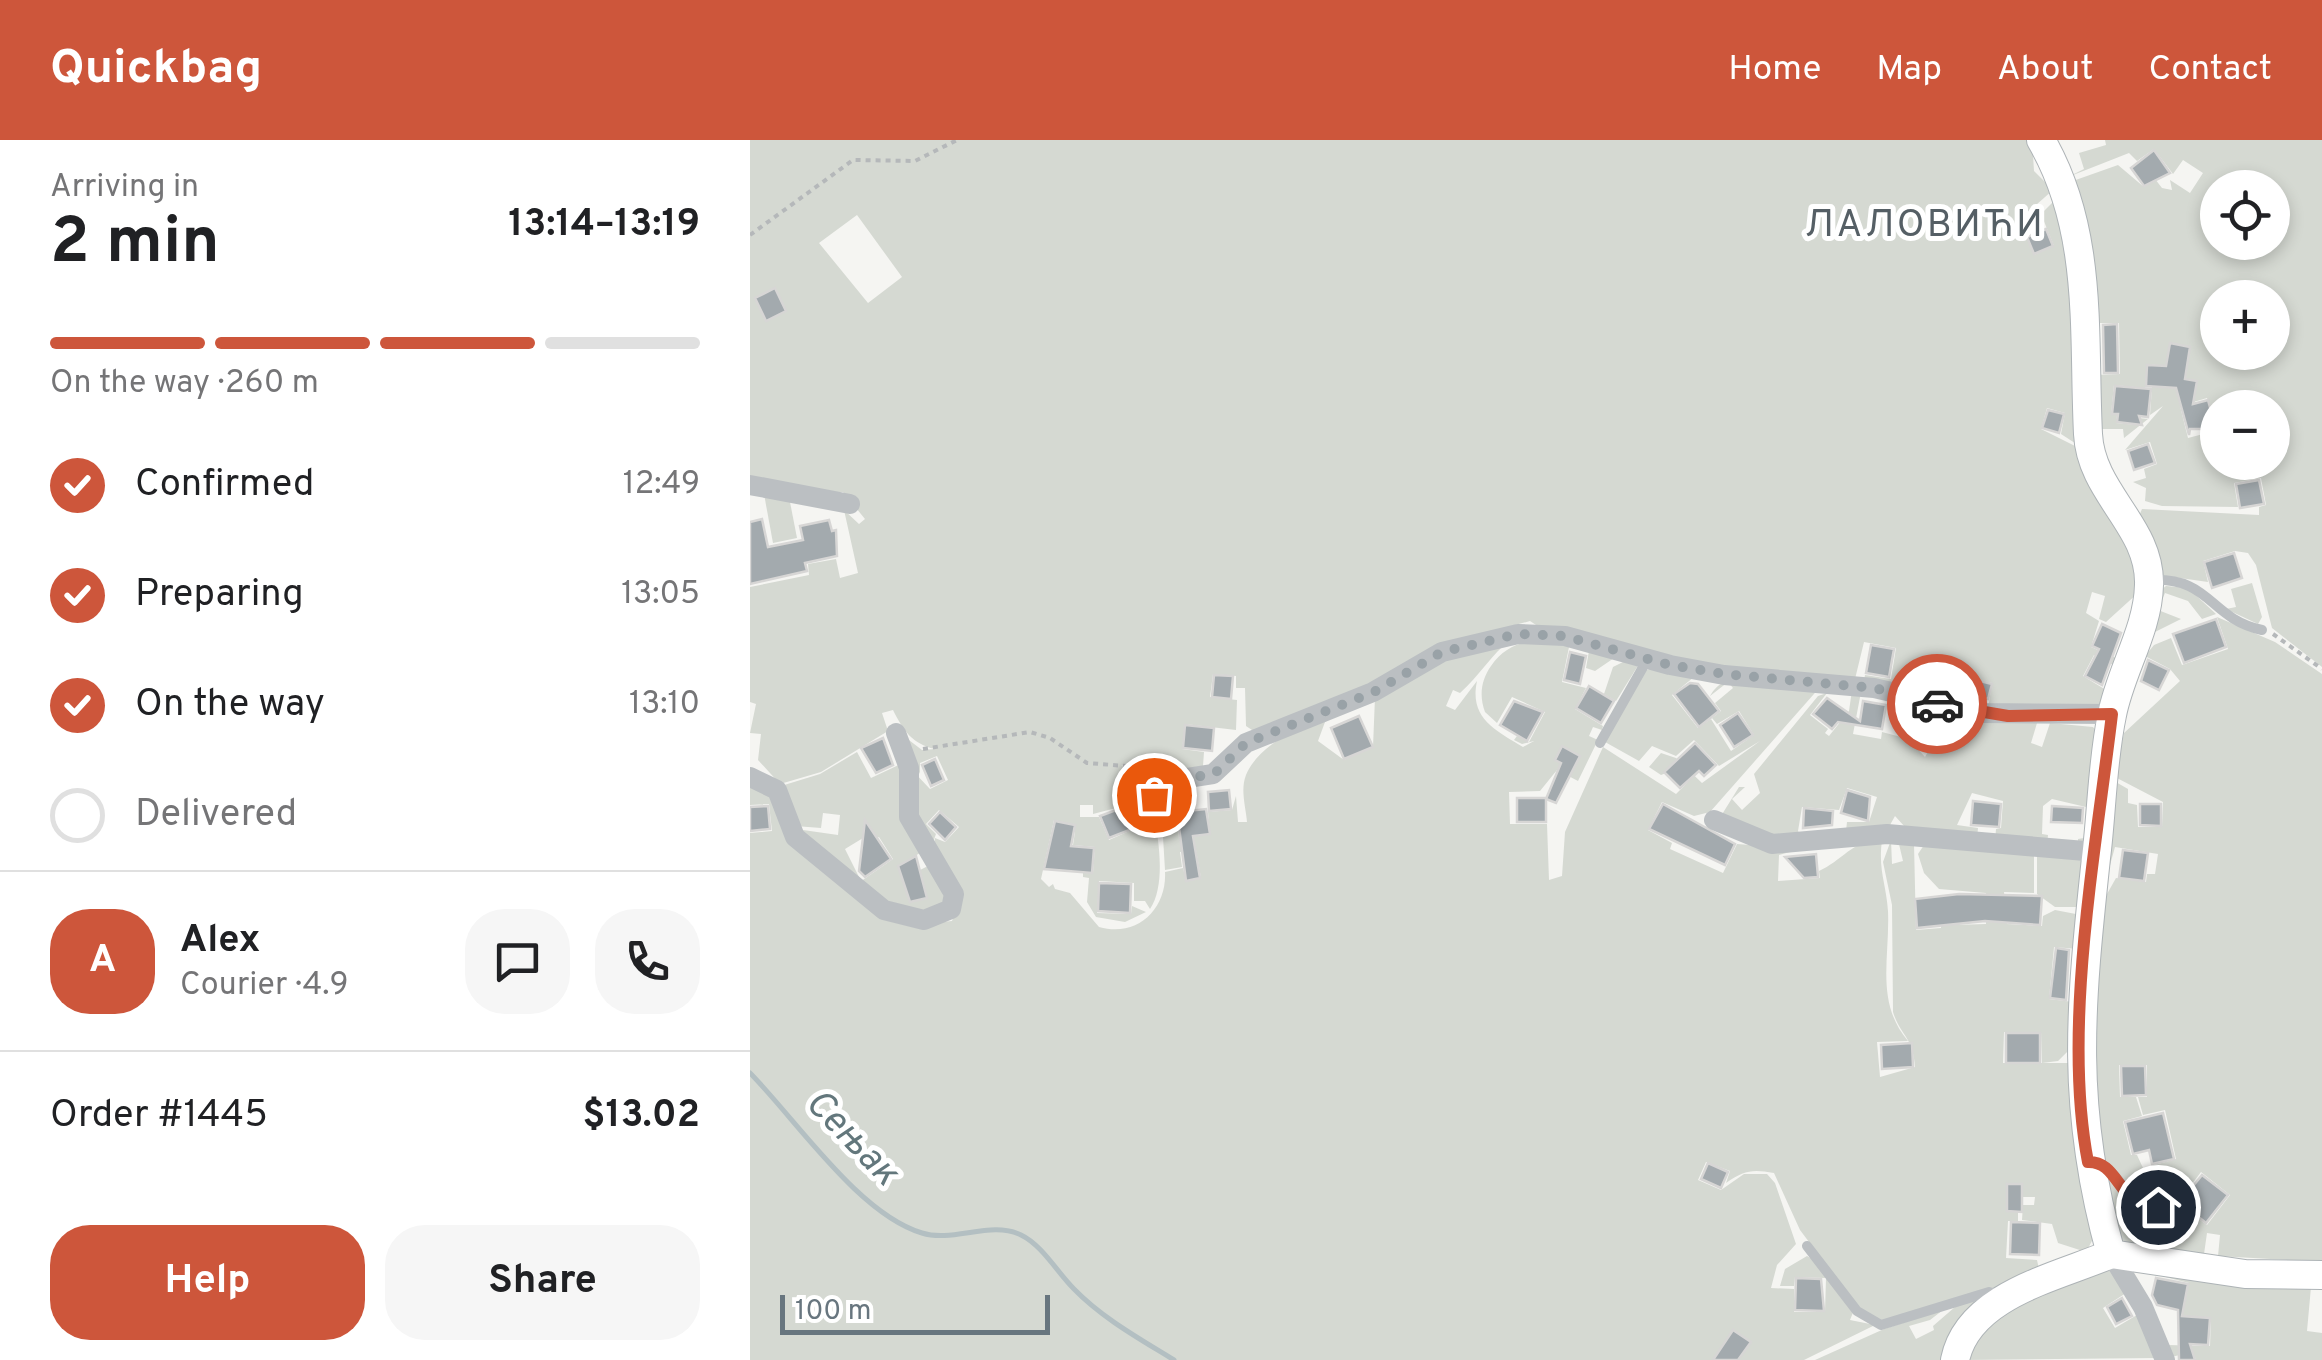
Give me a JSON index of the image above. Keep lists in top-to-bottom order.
{
  "districts": ["ЛАЛОВИЋИ"],
  "water": ["Сењак"],
  "scale_bar": "100 m",
  "page": {
    "header": "Quickbag",
    "nav": [
      "Home",
      "Map",
      "About",
      "Contact"
    ],
    "heading": ["2 min", "Arriving in", "13:14–13:19"],
    "panel": [
      "Alex",
      "Courier · 4.9",
      "Order #1445",
      "$13.02"
    ],
    "map_buttons": ["+", "−"],
    "bar": "On the way · 260 m",
    "list": [
      ["Confirmed", "12:49"],
      ["Preparing", "13:05"],
      ["On the way", "13:10"],
      "Delivered"
    ],
    "round": "A",
    "buttons": ["Help", "Share"],
    "scale": "100 m"
  }
}
